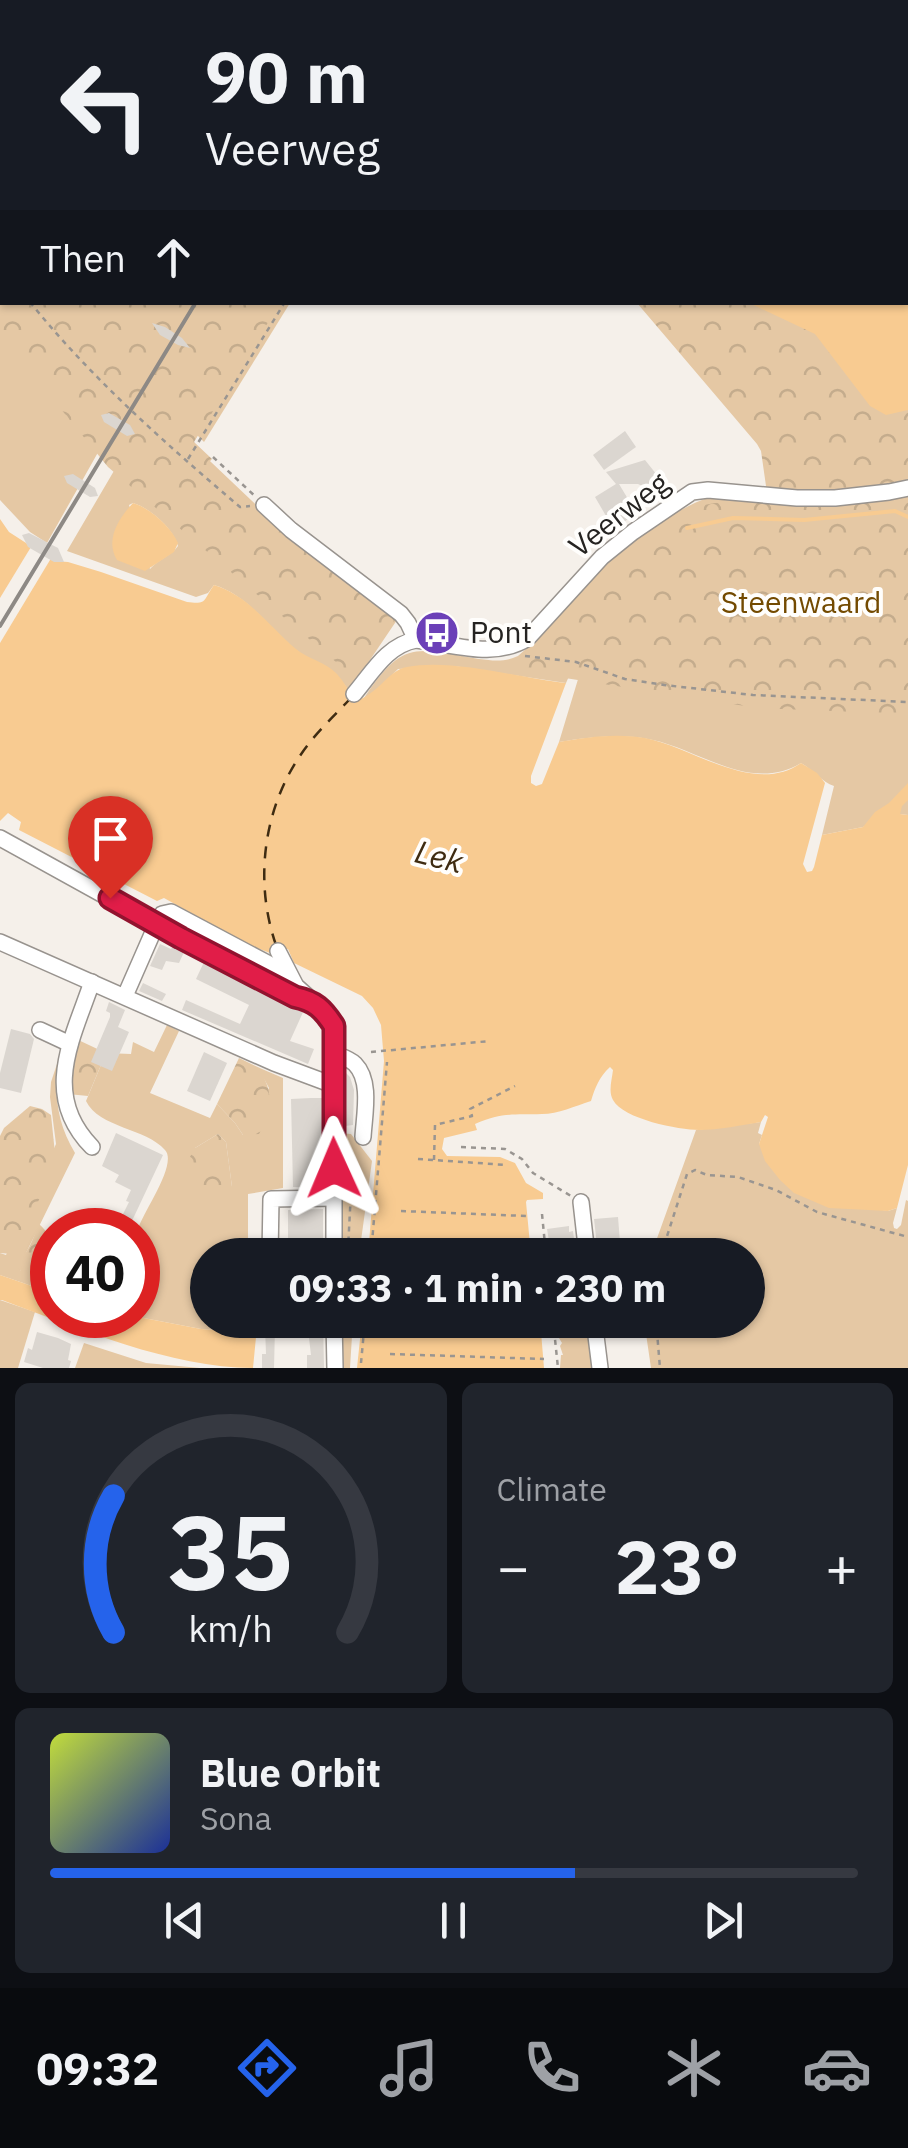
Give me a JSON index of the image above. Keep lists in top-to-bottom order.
{
  "streets": {
    "street": ["Veerweg"]
  },
  "water": ["Lek"],
  "parks": ["Steenwaard"],
  "places": {
    "bus stop": ["Pont"]
  },
  "page": {
    "turn": ["90 m", "Veerweg"],
    "then": "Then",
    "limit": "40",
    "trip": "09:33 · 1 min · 230 m",
    "tile": "Climate",
    "heat": ["−", "23°", "+"],
    "song": ["Blue Orbit", "Sona"],
    "tabs": "09:32",
    "gauge": ["35", "km/h"]
  }
}
